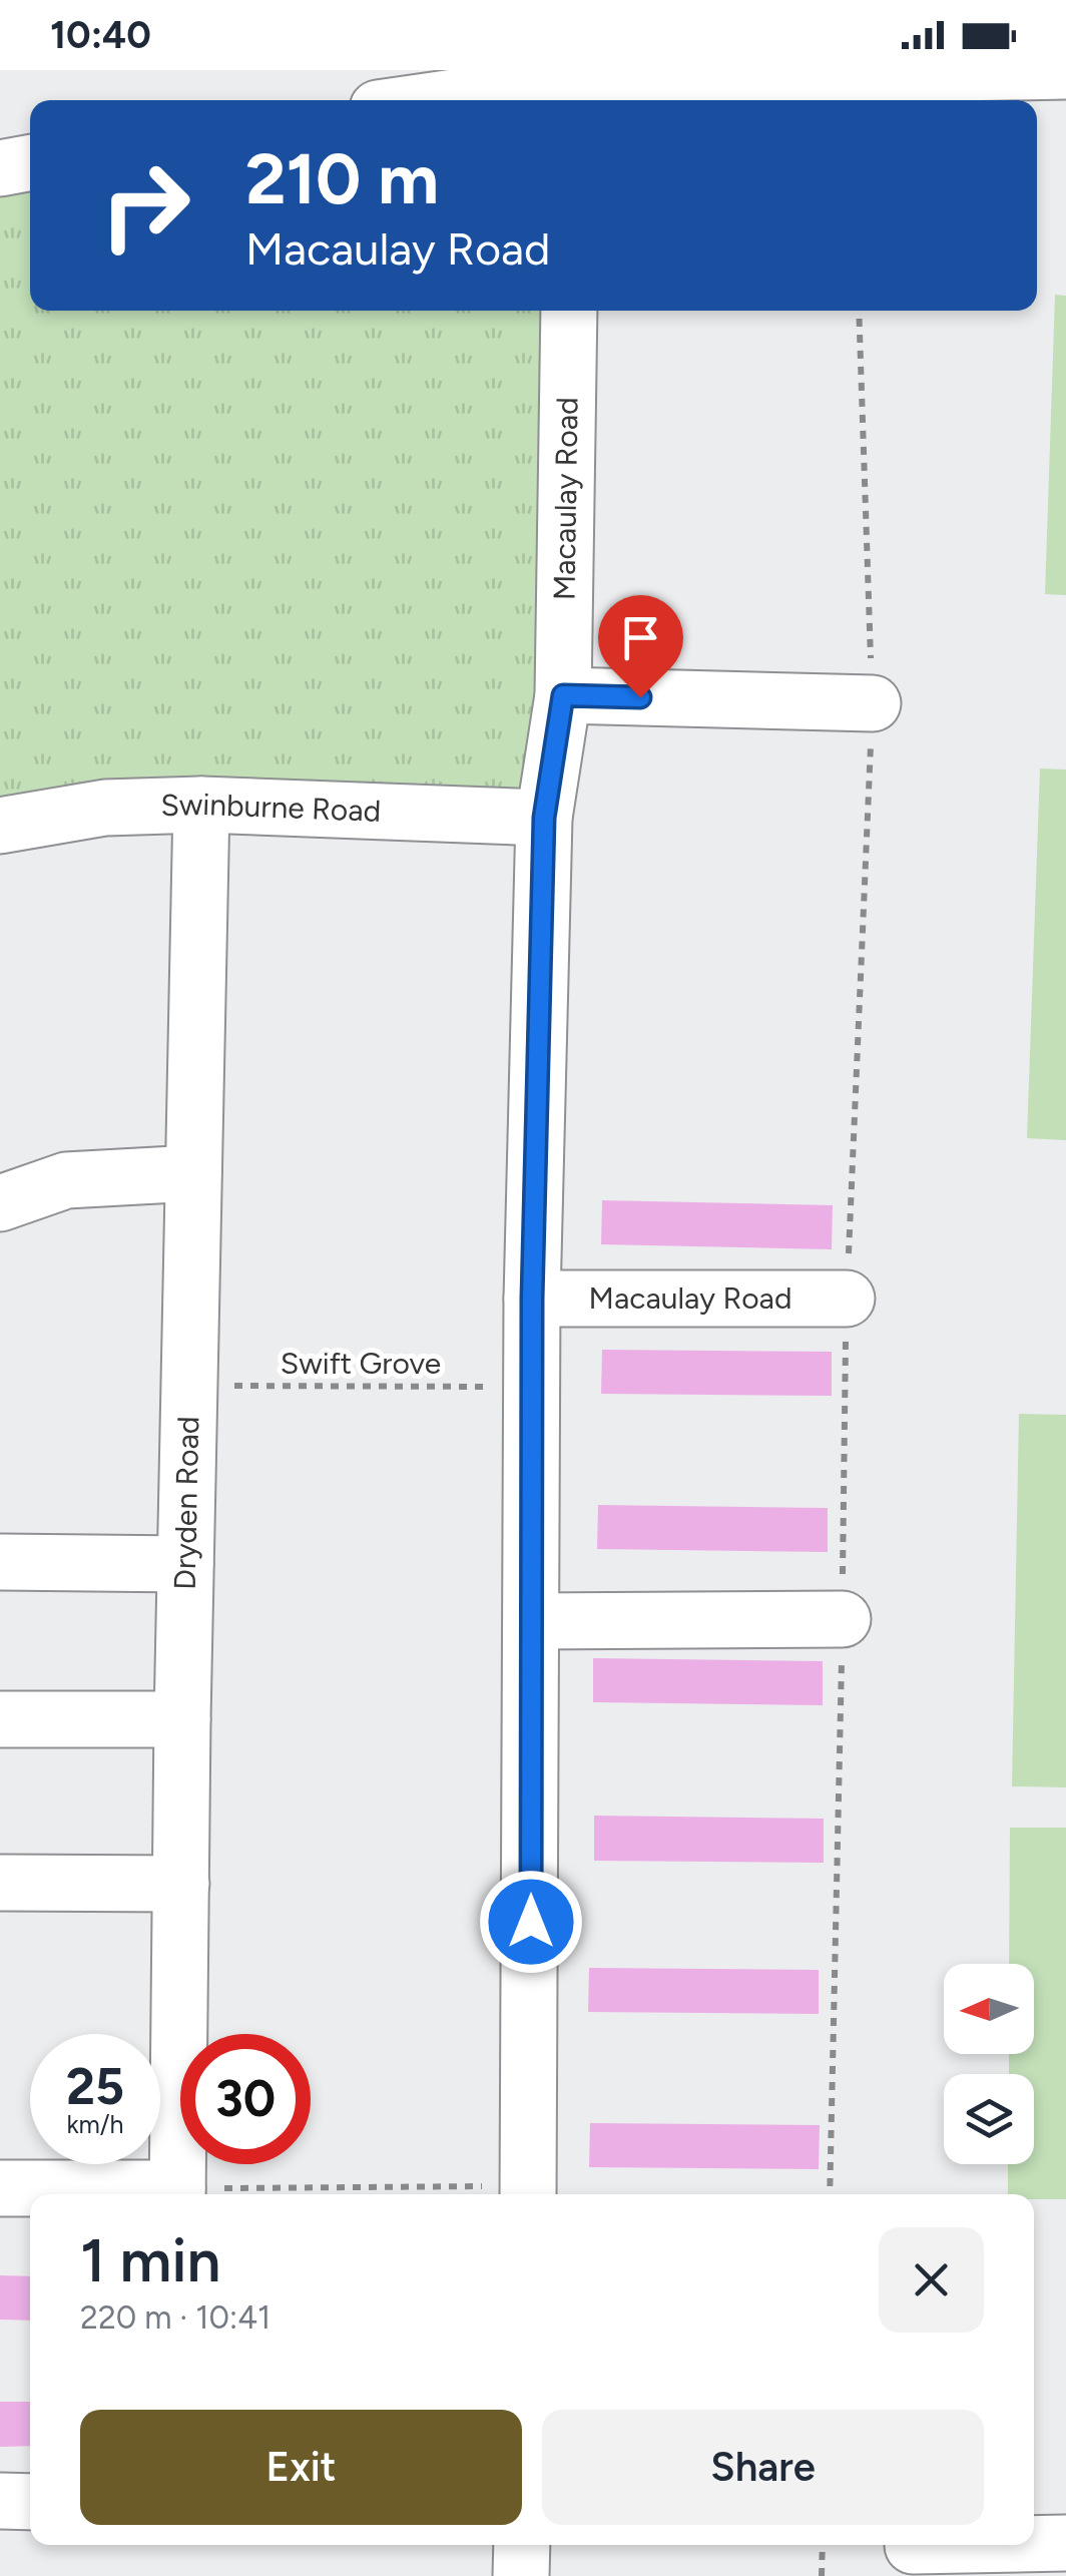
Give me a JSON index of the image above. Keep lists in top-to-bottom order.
{
  "streets": {
    "street": ["Macaulay Road", "Swinburne Road", "Dryden Road"],
    "path": ["Swift Grove"]
  },
  "crossings": [
    ["Macaulay Road", "Swinburne Road"],
    ["Macaulay Road", "Swift Grove"],
    ["Swinburne Road", "Dryden Road"],
    ["Swift Grove", "Dryden Road"]
  ],
  "north": "left",
  "page": {
    "status": "10:40",
    "turn": ["210 m", "Macaulay Road"],
    "speed": "25 km/h",
    "limit": "30",
    "heading": ["1 min", "220 m · 10:41"],
    "buttons": ["Exit", "Share"]
  }
}
